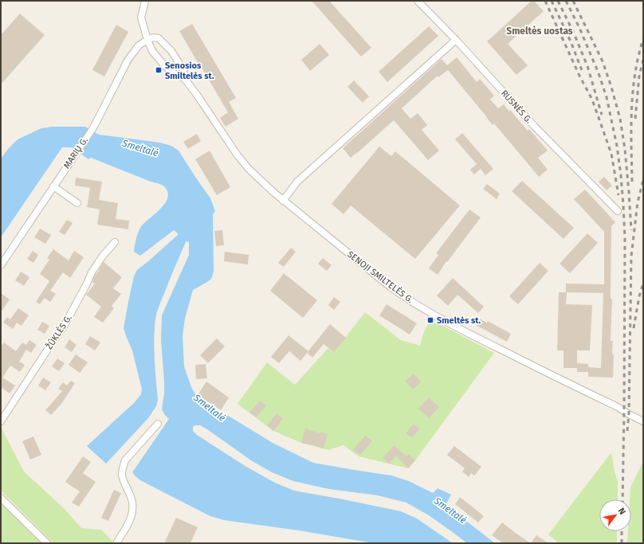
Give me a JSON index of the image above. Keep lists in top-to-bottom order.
{
  "streets": {
    "street": [
      "RUSNĖS G.",
      "MARIŲ G.",
      "SENOJI SMILTELĖS G.",
      "ŽŪKLĖS G."
    ]
  },
  "crossings": [
    ["MARIŲ G.", "SENOJI SMILTELĖS G."]
  ],
  "districts": ["Smeltės uostas"],
  "water": ["Smeltalė"],
  "places": {
    "transit": ["Senosios Smiltelės st.", "Smeltės st."]
  },
  "north": "top right"
}
